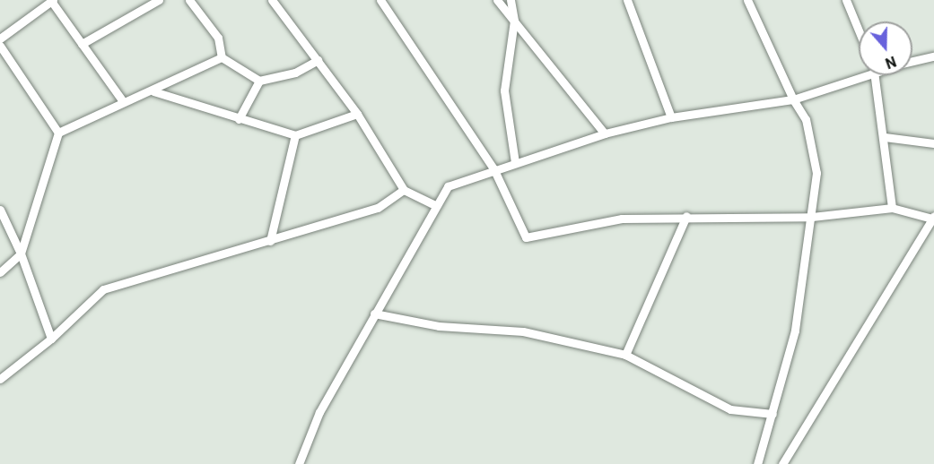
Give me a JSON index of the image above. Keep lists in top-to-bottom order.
{
  "north": "bottom"
}
